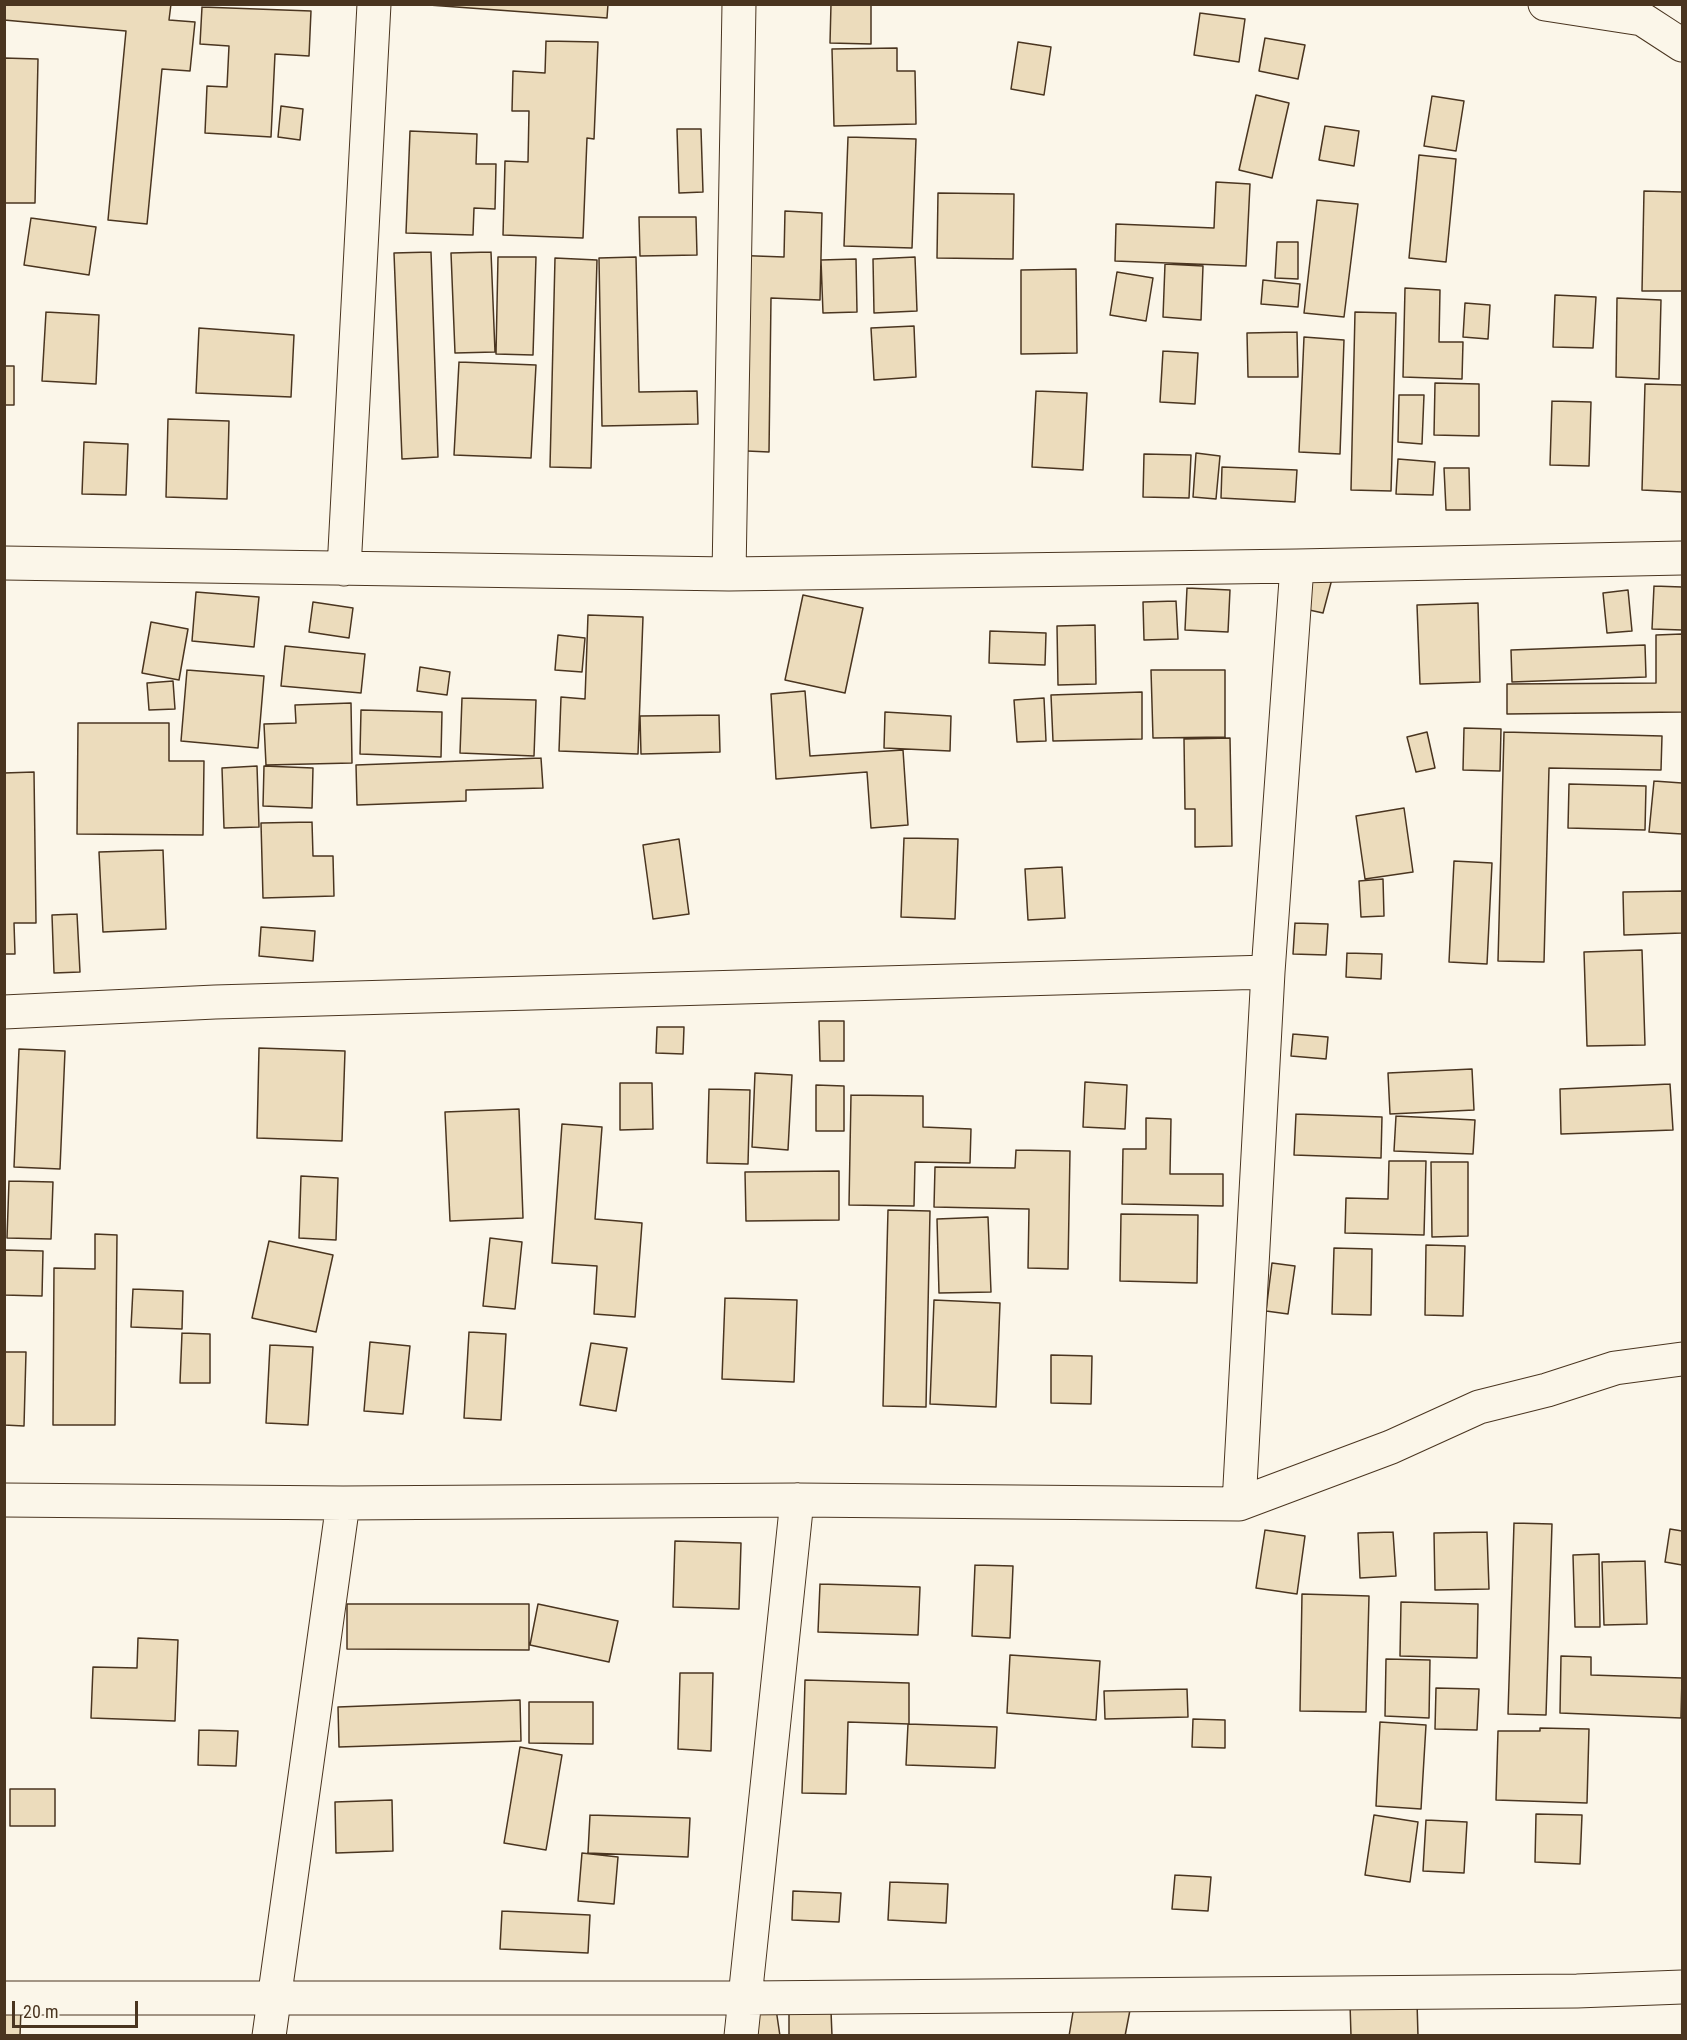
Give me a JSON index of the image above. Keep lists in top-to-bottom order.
{
  "scale_bar": "20 m"
}
